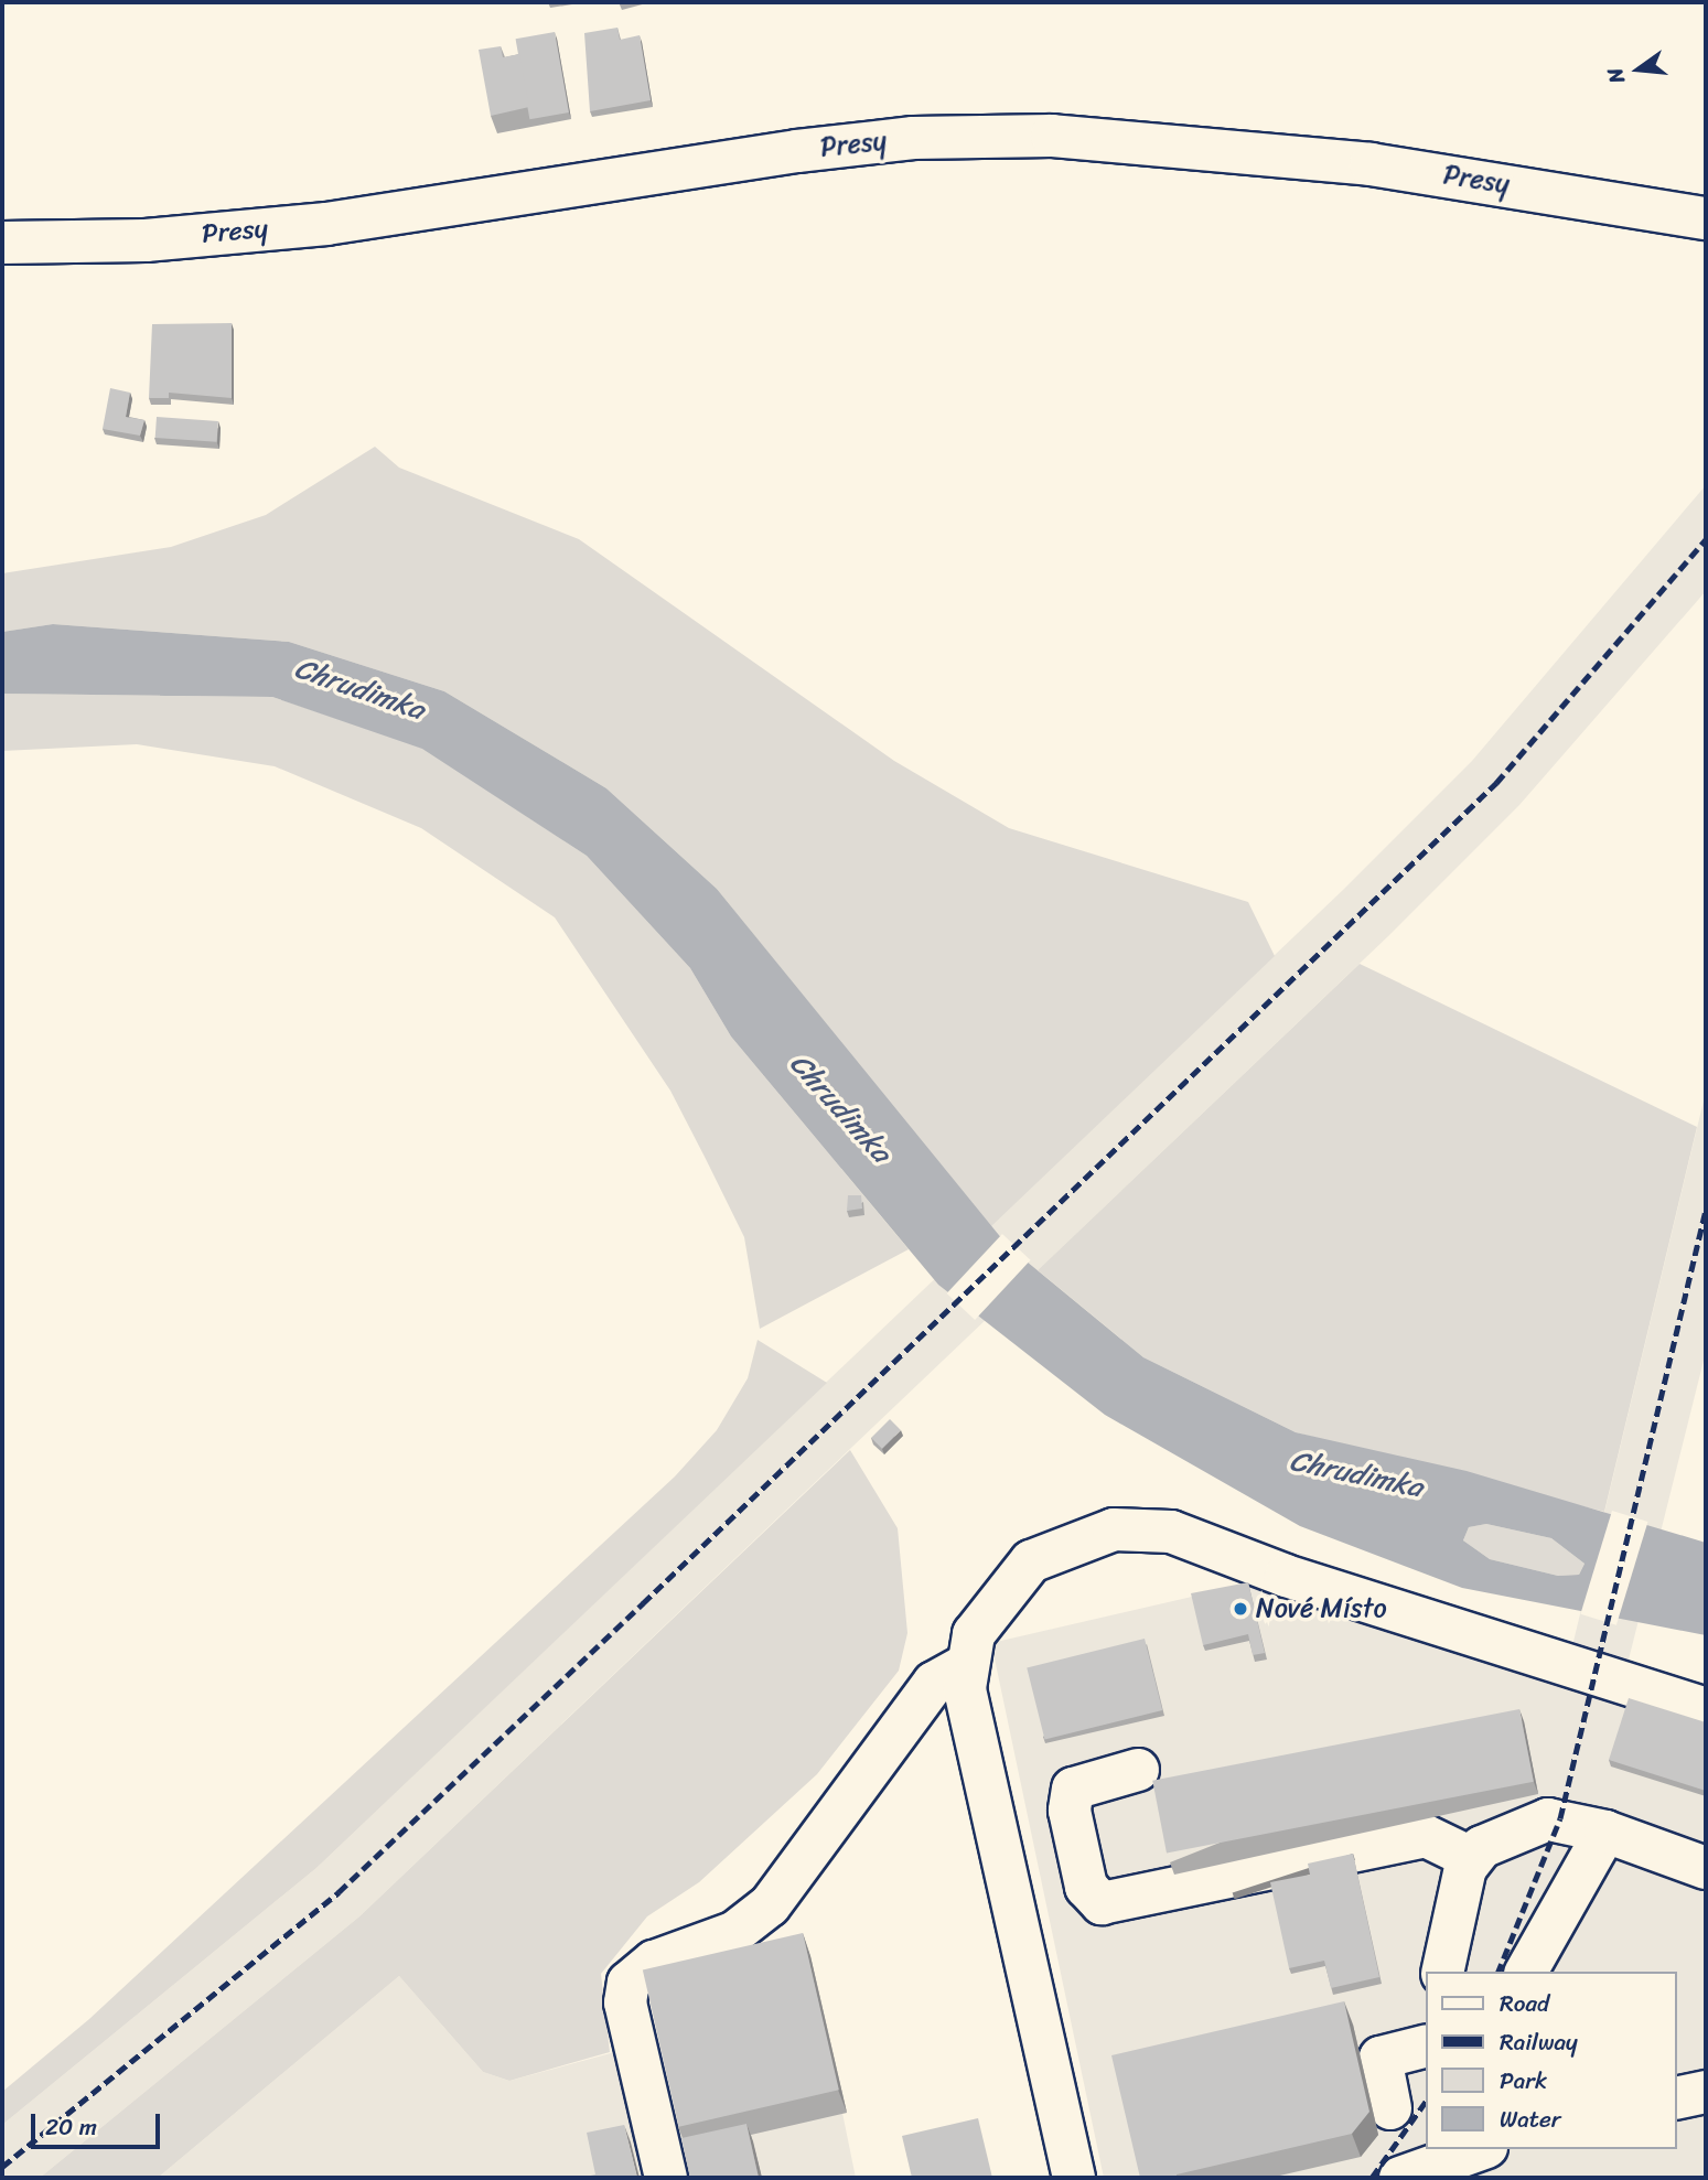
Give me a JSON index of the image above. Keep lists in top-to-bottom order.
{
  "streets": {
    "street": ["Presy"]
  },
  "water": ["Chrudimka"],
  "places": ["Nové Místo"],
  "legend": [
    "Road",
    "Railway",
    "Park",
    "Water"
  ],
  "scale_bar": "20 m",
  "north": "left"
}
